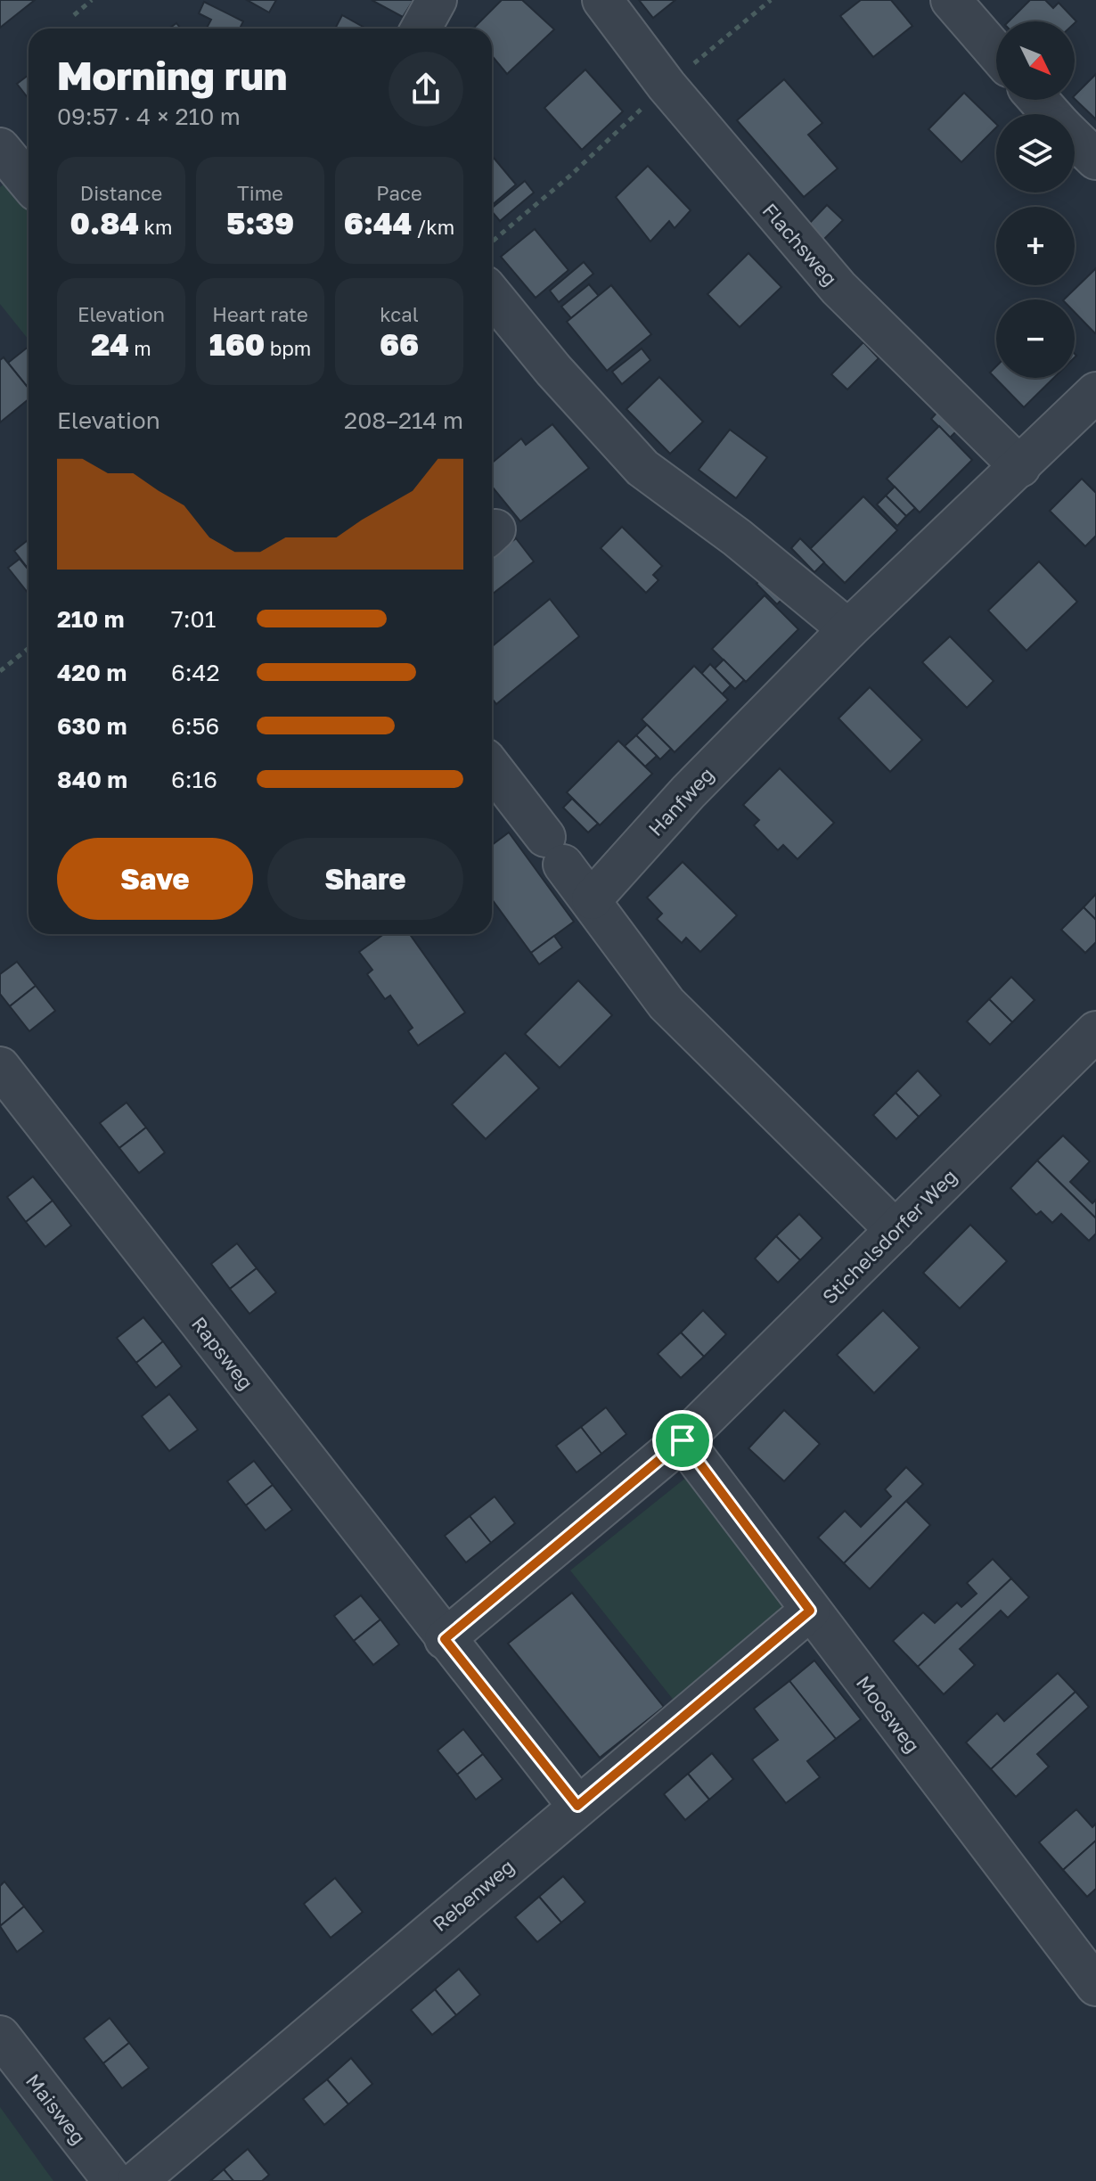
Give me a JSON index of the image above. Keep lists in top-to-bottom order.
{
  "streets": {
    "street": [
      "Flachsweg",
      "Hanfweg",
      "Stichelsdorfer Weg",
      "Rapsweg",
      "Moosweg",
      "Rebenweg",
      "Maisweg"
    ]
  },
  "crossings": [
    ["Flachsweg", "Hanfweg"],
    ["Stichelsdorfer Weg", "Moosweg"],
    ["Rapsweg", "Rebenweg"],
    ["Moosweg", "Rebenweg"]
  ],
  "north": "bottom right",
  "page": {
    "map_buttons": ["+", "−"],
    "heading": ["Morning run", "09:57 · 4 × 210 m"],
    "stats": [
      ["Distance", "0.84 km"],
      ["Time", "5:39"],
      ["Pace", "6:44 /km"],
      ["Elevation", "24 m"],
      ["Heart rate", "160 bpm"],
      ["kcal", "66"]
    ],
    "chart": ["Elevation", "208–214 m"],
    "list": [
      {
        "name": "210 m",
        "note": "7:01"
      },
      {
        "name": "420 m",
        "note": "6:42"
      },
      {
        "name": "630 m",
        "note": "6:56"
      },
      {
        "name": "840 m",
        "note": "6:16"
      }
    ],
    "buttons": ["Save", "Share"]
  }
}
